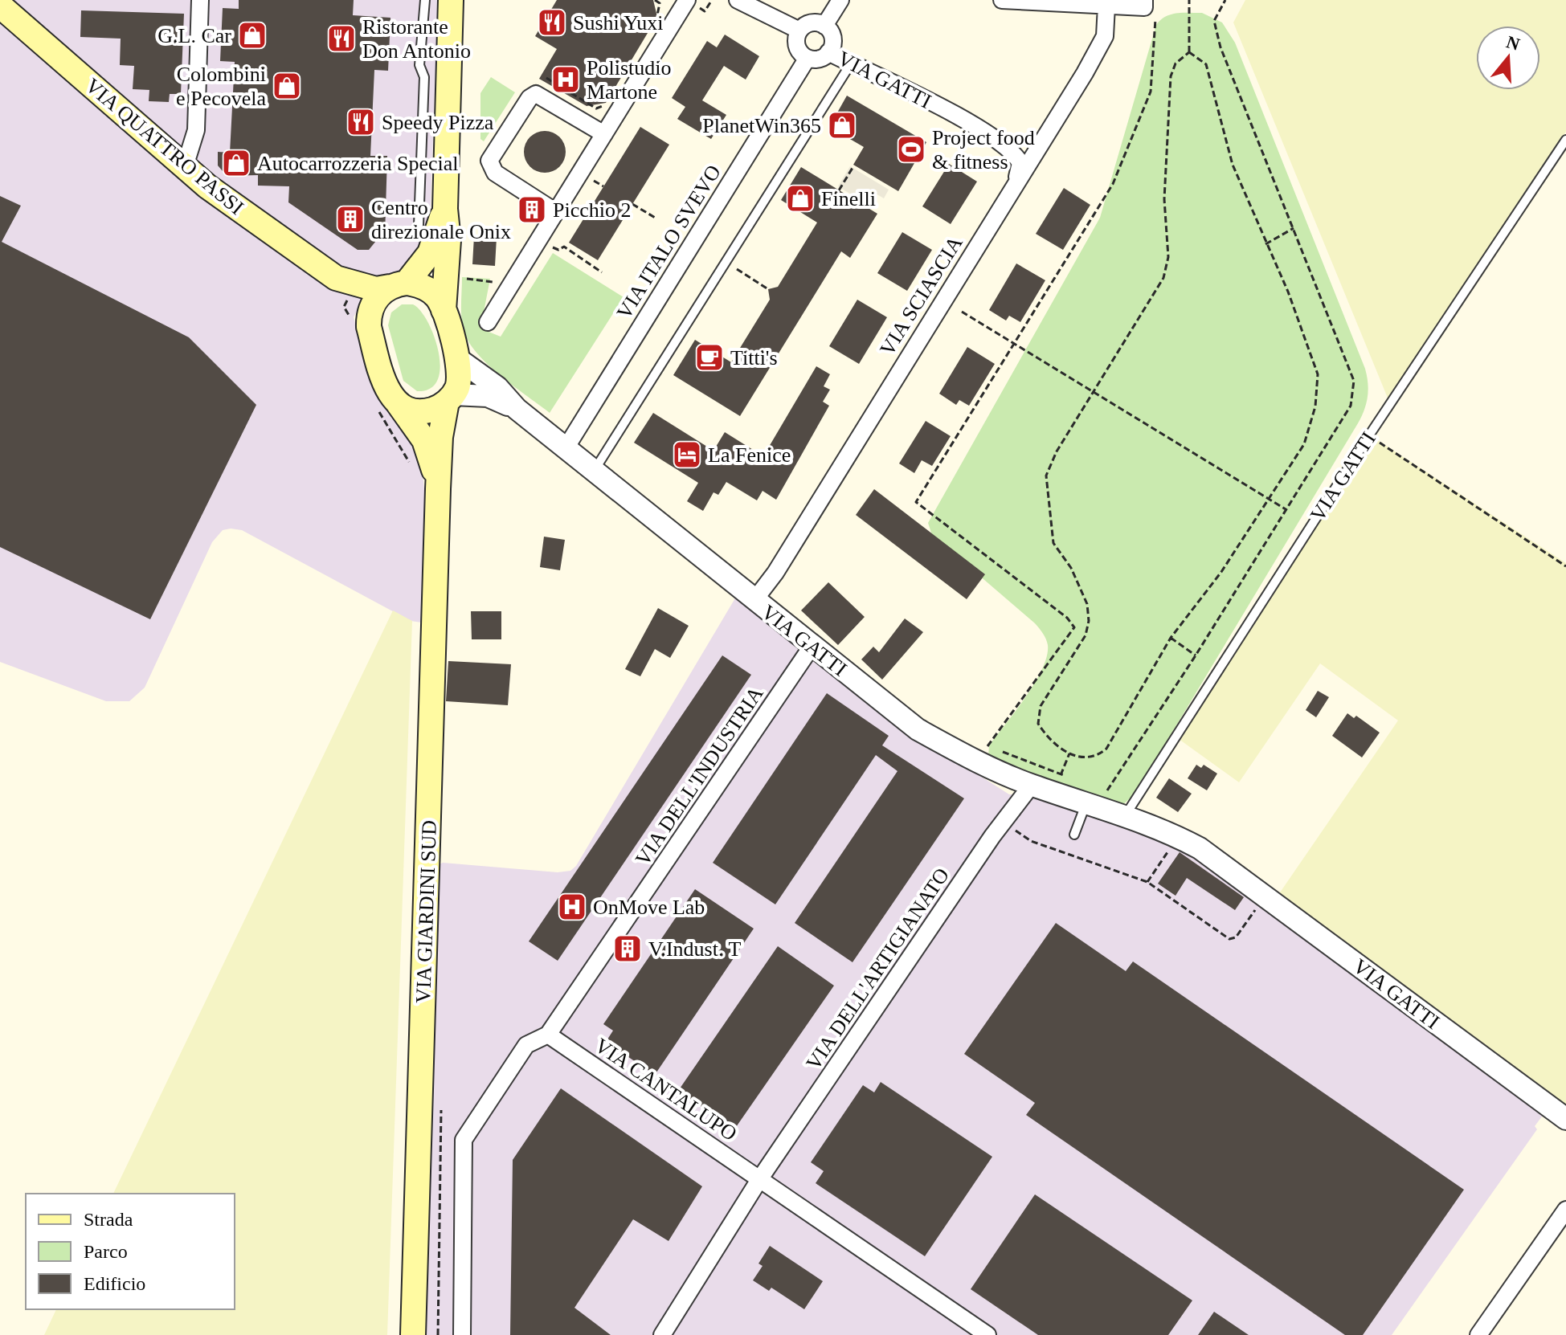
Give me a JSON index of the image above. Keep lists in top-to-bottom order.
{
  "streets": {
    "main road": ["VIA QUATTRO PASSI", "VIA GIARDINI SUD"],
    "street": [
      "VIA GATTI",
      "VIA ITALO SVEVO",
      "VIA SCIASCIA",
      "VIA DELL'INDUSTRIA",
      "VIA DELL'ARTIGIANATO",
      "VIA CANTALUPO"
    ]
  },
  "crossings": [
    ["VIA GATTI", "VIA QUATTRO PASSI"],
    ["VIA GATTI", "VIA ITALO SVEVO"],
    ["VIA GATTI", "VIA SCIASCIA"],
    ["VIA GATTI", "VIA DELL'INDUSTRIA"],
    ["VIA GATTI", "VIA GIARDINI SUD"],
    ["VIA GATTI", "VIA DELL'ARTIGIANATO"],
    ["VIA QUATTRO PASSI", "VIA GIARDINI SUD"],
    ["VIA DELL'INDUSTRIA", "VIA CANTALUPO"],
    ["VIA DELL'ARTIGIANATO", "VIA CANTALUPO"]
  ],
  "places": {
    "restaurant": ["Sushi Yuxi", "Ristorante Don Antonio", "Speedy Pizza"],
    "shop": [
      "G.L. Car",
      "Colombini e Pecovela",
      "PlanetWin365",
      "Autocarrozzeria Special",
      "Finelli"
    ],
    "hospital": ["Polistudio Martone", "OnMove Lab"],
    "sports": ["Project food & fitness"],
    "building": ["Picchio 2", "Centro direzionale Onix", "V.Indust. T"],
    "cafe": ["Titti's"],
    "hotel": ["La Fenice"]
  },
  "legend": ["Strada", "Parco", "Edificio"],
  "north": "top"
}
